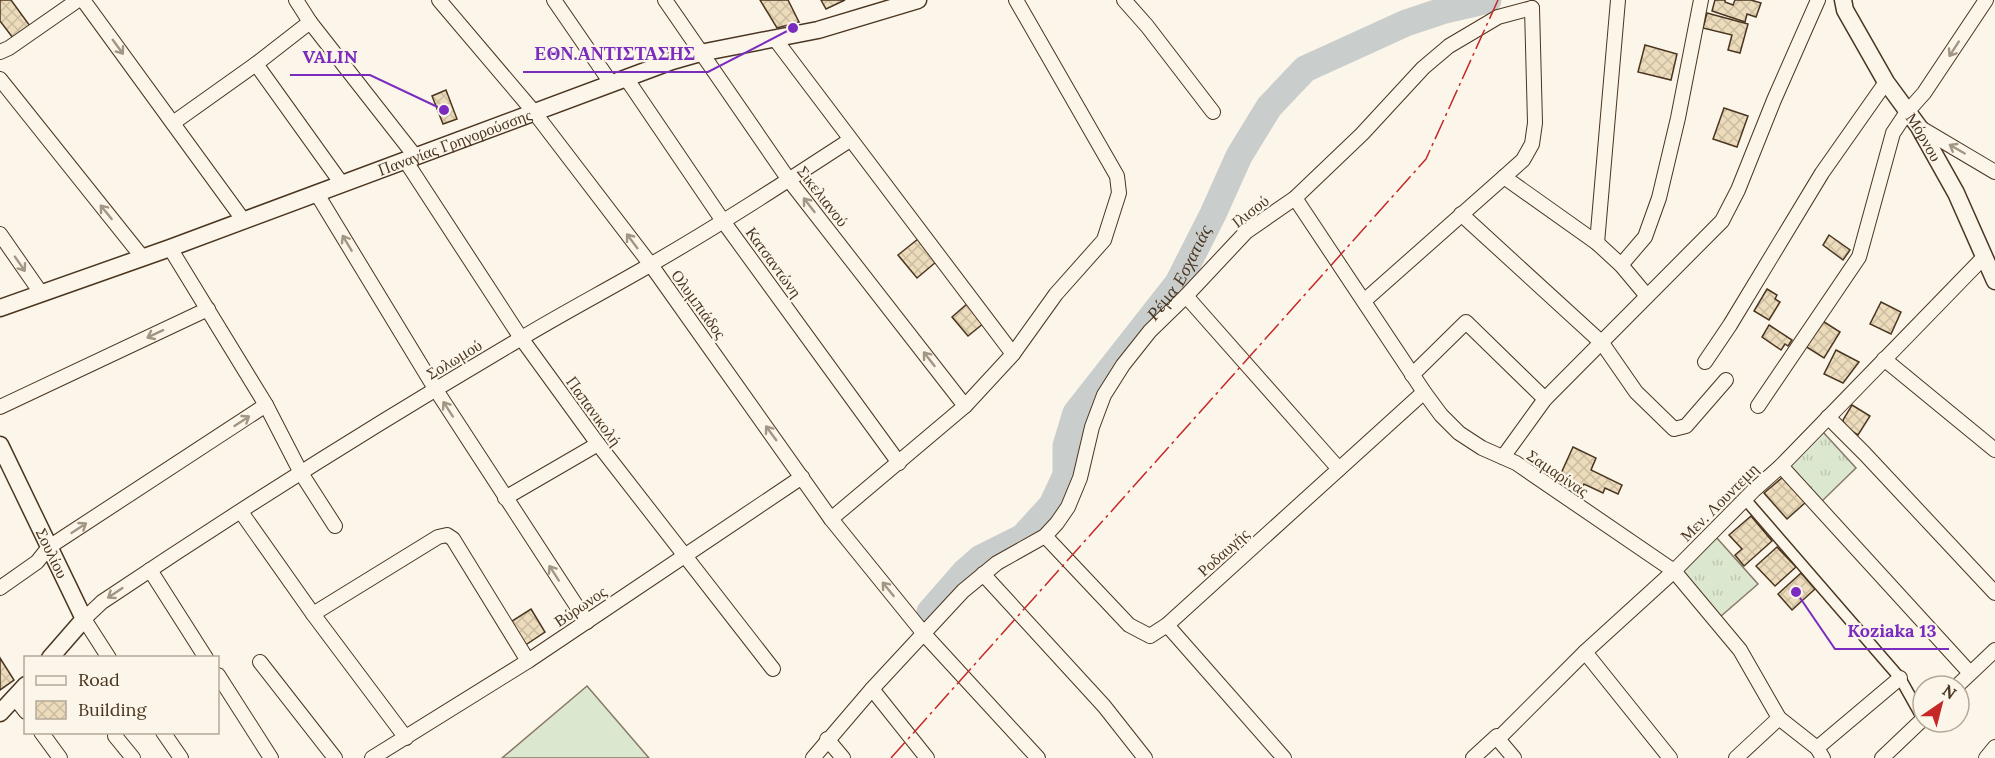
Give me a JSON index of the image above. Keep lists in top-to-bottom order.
{
  "streets": {
    "street": [
      "Μόρνου",
      "Παναγίας Γρηγορούσσης",
      "Σικελιανού",
      "Ιλισού",
      "Κατσαντώνη",
      "Ολυμπιάδος",
      "Σολωμού",
      "Παπανικολή",
      "Σαμαρίνας",
      "Μεν. Λουντεμη",
      "Ροδαυγής",
      "Σουλίου",
      "Βύρωνος"
    ]
  },
  "crossings": [
    ["Μόρνου", "Μεν. Λουντεμη"],
    ["Παναγίας Γρηγορούσσης", "Σικελιανού"],
    ["Παναγίας Γρηγορούσσης", "Κατσαντώνη"],
    ["Παναγίας Γρηγορούσσης", "Ολυμπιάδος"],
    ["Παναγίας Γρηγορούσσης", "Παπανικολή"],
    ["Σικελιανού", "Σολωμού"],
    ["Ιλισού", "Ολυμπιάδος"],
    ["Ιλισού", "Σαμαρίνας"],
    ["Ιλισού", "Ροδαυγής"],
    ["Κατσαντώνη", "Σολωμού"],
    ["Ολυμπιάδος", "Σολωμού"],
    ["Ολυμπιάδος", "Βύρωνος"],
    ["Σολωμού", "Παπανικολή"],
    ["Σολωμού", "Σουλίου"],
    ["Παπανικολή", "Βύρωνος"],
    ["Σαμαρίνας", "Μεν. Λουντεμη"],
    ["Σαμαρίνας", "Ροδαυγής"]
  ],
  "one_way": ["Ολυμπιάδος"],
  "water": ["Ρέμα Εσχατιάς"],
  "places": ["ΕΘΝ.ΑΝΤΙΣΤΑΣΗΣ", "VALIN", "Koziaka 13"],
  "legend": ["Road", "Building"],
  "north": "top right"
}
